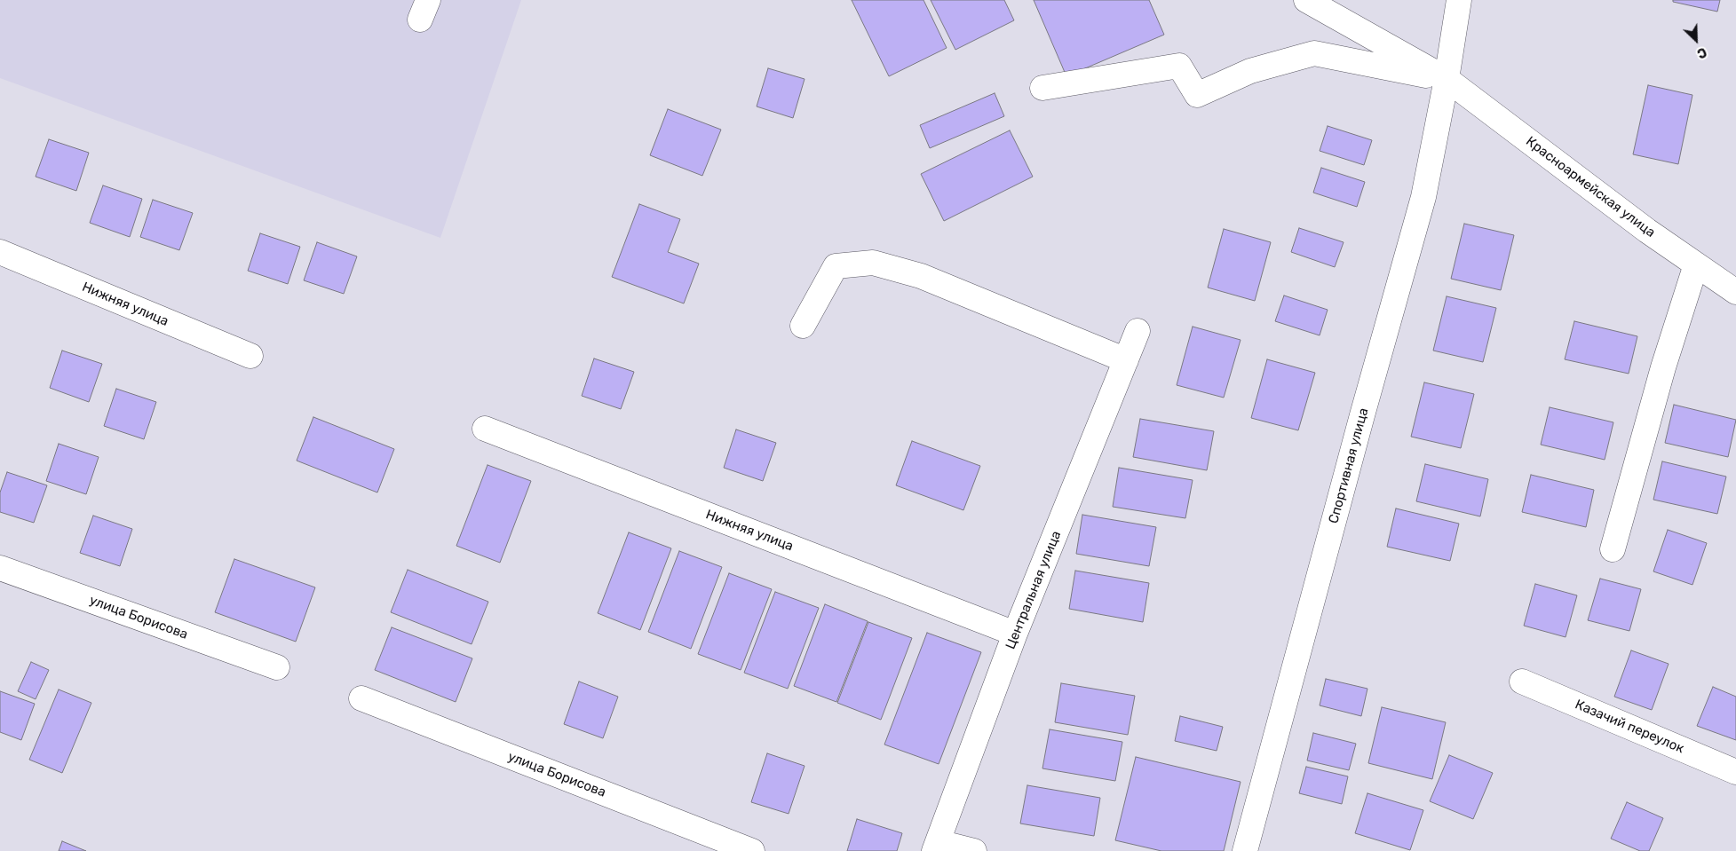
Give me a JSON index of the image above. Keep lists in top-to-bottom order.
{
  "streets": {
    "street": [
      "Красноармейская улица",
      "Нижняя улица",
      "Спортивная улица",
      "Центральная улица",
      "улица Борисова",
      "Казачий переулок"
    ]
  },
  "crossings": [
    ["Красноармейская улица", "Спортивная улица"],
    ["Нижняя улица", "Центральная улица"]
  ],
  "north": "bottom right"
}
